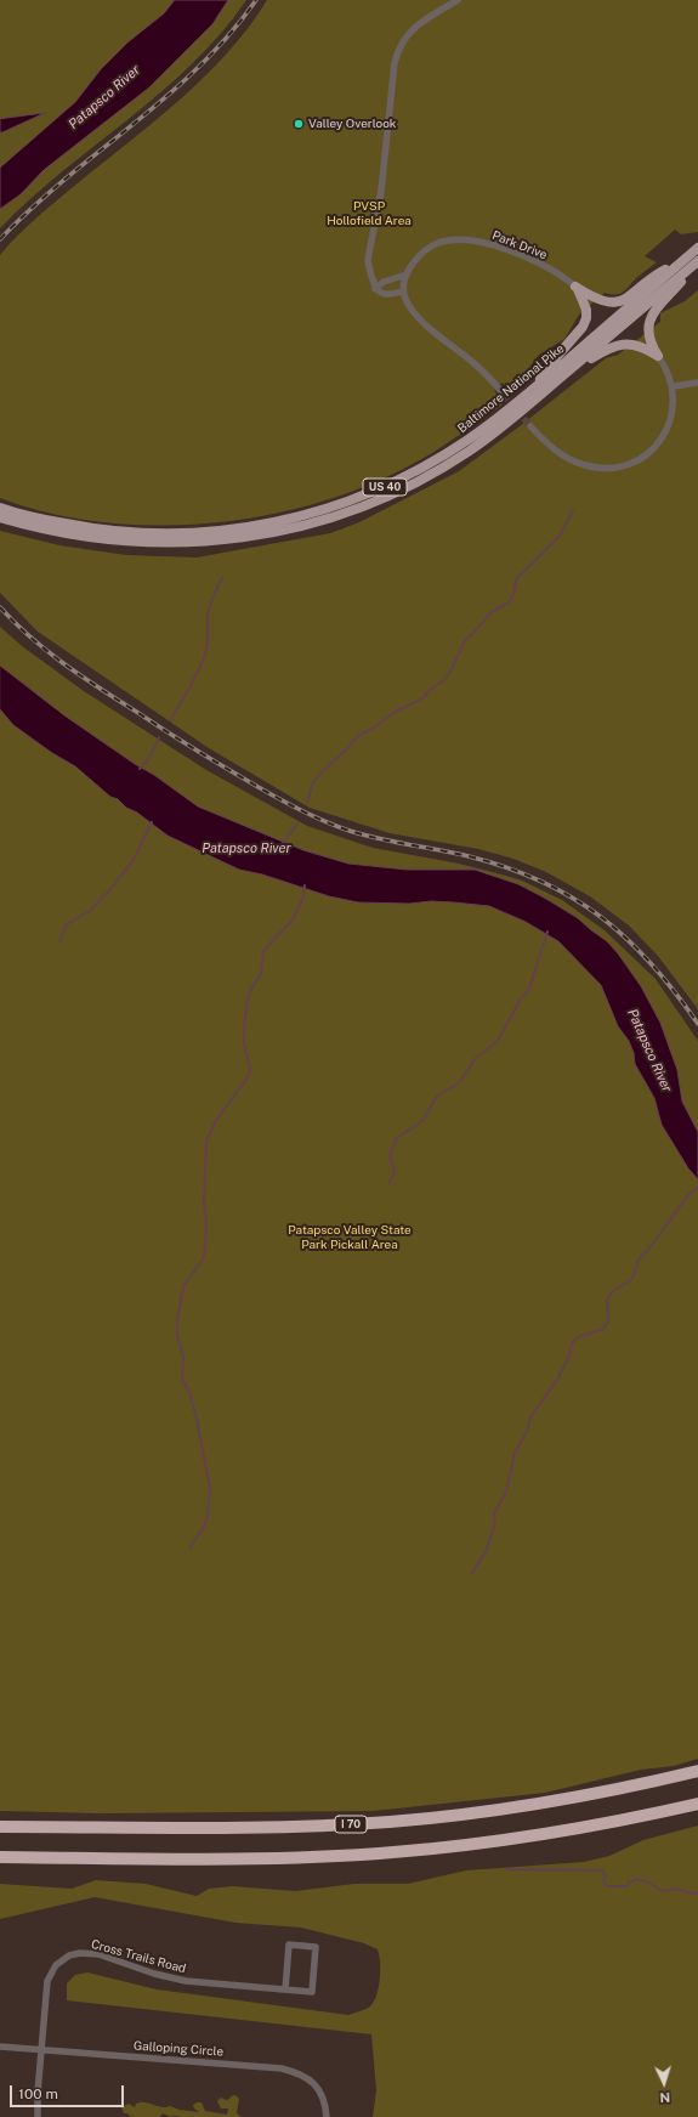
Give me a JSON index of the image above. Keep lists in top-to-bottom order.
{
  "streets": {
    "highway": ["I 70"],
    "main road": ["Baltimore National Pike", "US 40"],
    "street": ["Park Drive", "Cross Trails Road", "Galloping Circle"]
  },
  "crossings": [
    ["Cross Trails Road", "Galloping Circle"]
  ],
  "water": ["Patapsco River"],
  "parks": ["PVSP Hollofield Area", "Patapsco Valley State Park Pickall Area"],
  "places": ["Valley Overlook"],
  "scale_bar": "100 m",
  "north": "bottom"
}
